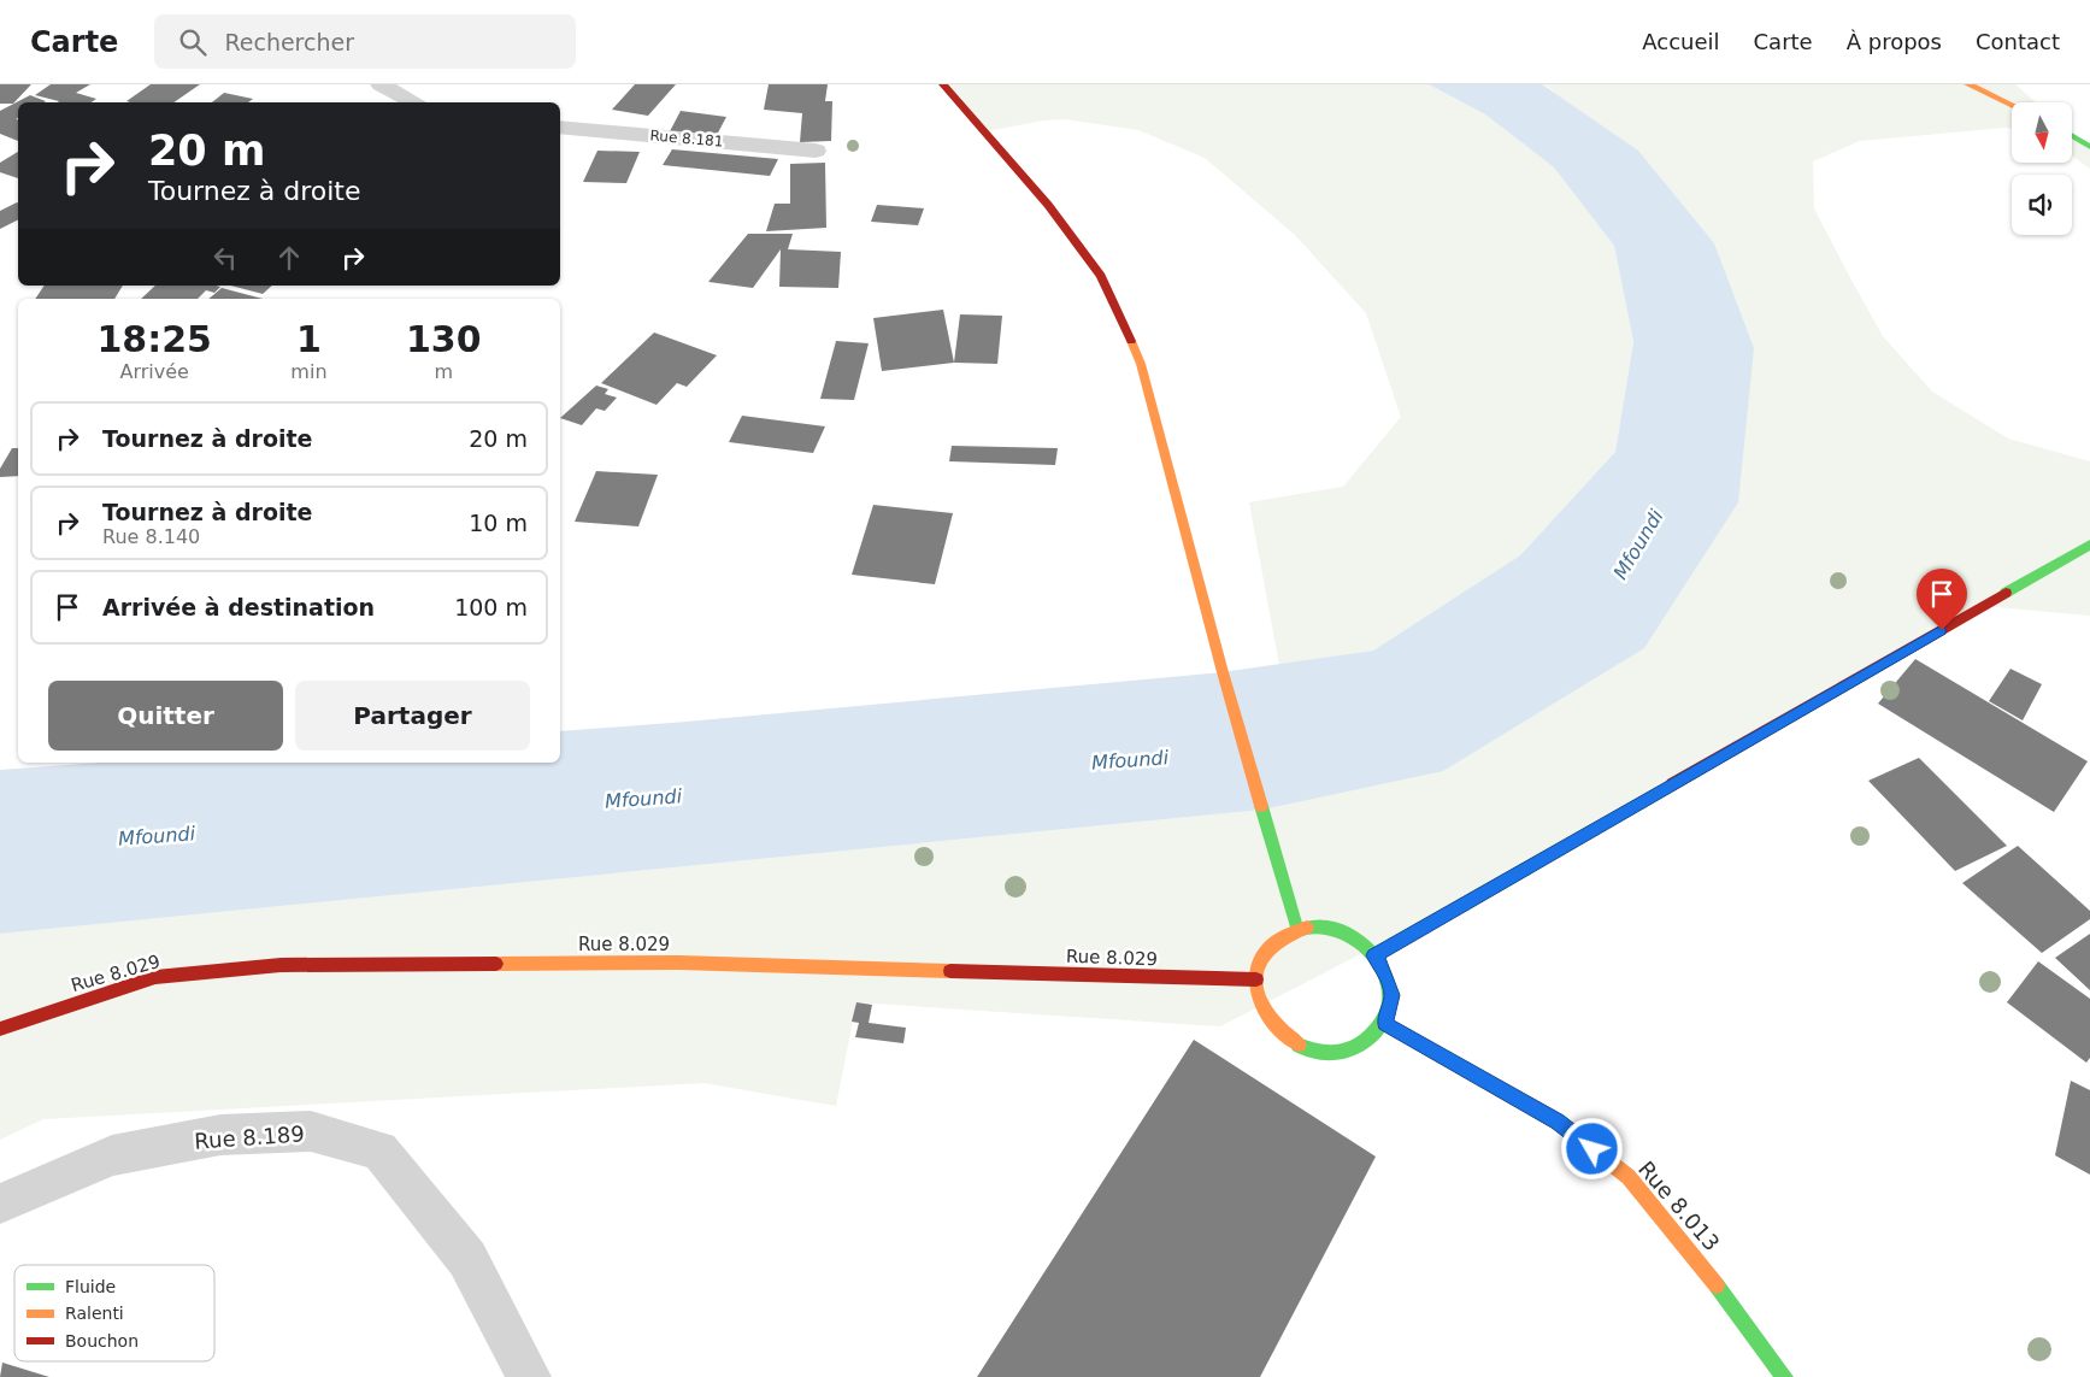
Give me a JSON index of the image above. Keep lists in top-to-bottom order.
{
  "streets": {
    "main road": ["Rue 8.029", "Rue 8.013"],
    "street": ["Rue 8.181", "Rue 8.189"]
  },
  "crossings": [
    ["Rue 8.029", "Rue 8.013"]
  ],
  "water": ["Mfoundi"],
  "legend": ["Fluide", "Ralenti", "Bouchon"],
  "north": "bottom",
  "page": {
    "header": "Carte",
    "search": "Rechercher",
    "nav": [
      "Accueil",
      "Carte",
      "À propos",
      "Contact"
    ],
    "turn": ["20 m", "Tournez à droite"],
    "eta": [
      "18:25",
      "Arrivée",
      "1",
      "min",
      "130",
      "m"
    ],
    "list": [
      {
        "name": "Tournez à droite",
        "value": "20 m"
      },
      {
        "name": "Tournez à droite",
        "note": "Rue 8.140",
        "value": "10 m"
      },
      {
        "name": "Arrivée à destination",
        "value": "100 m"
      }
    ],
    "buttons": ["Quitter", "Partager"]
  }
}
